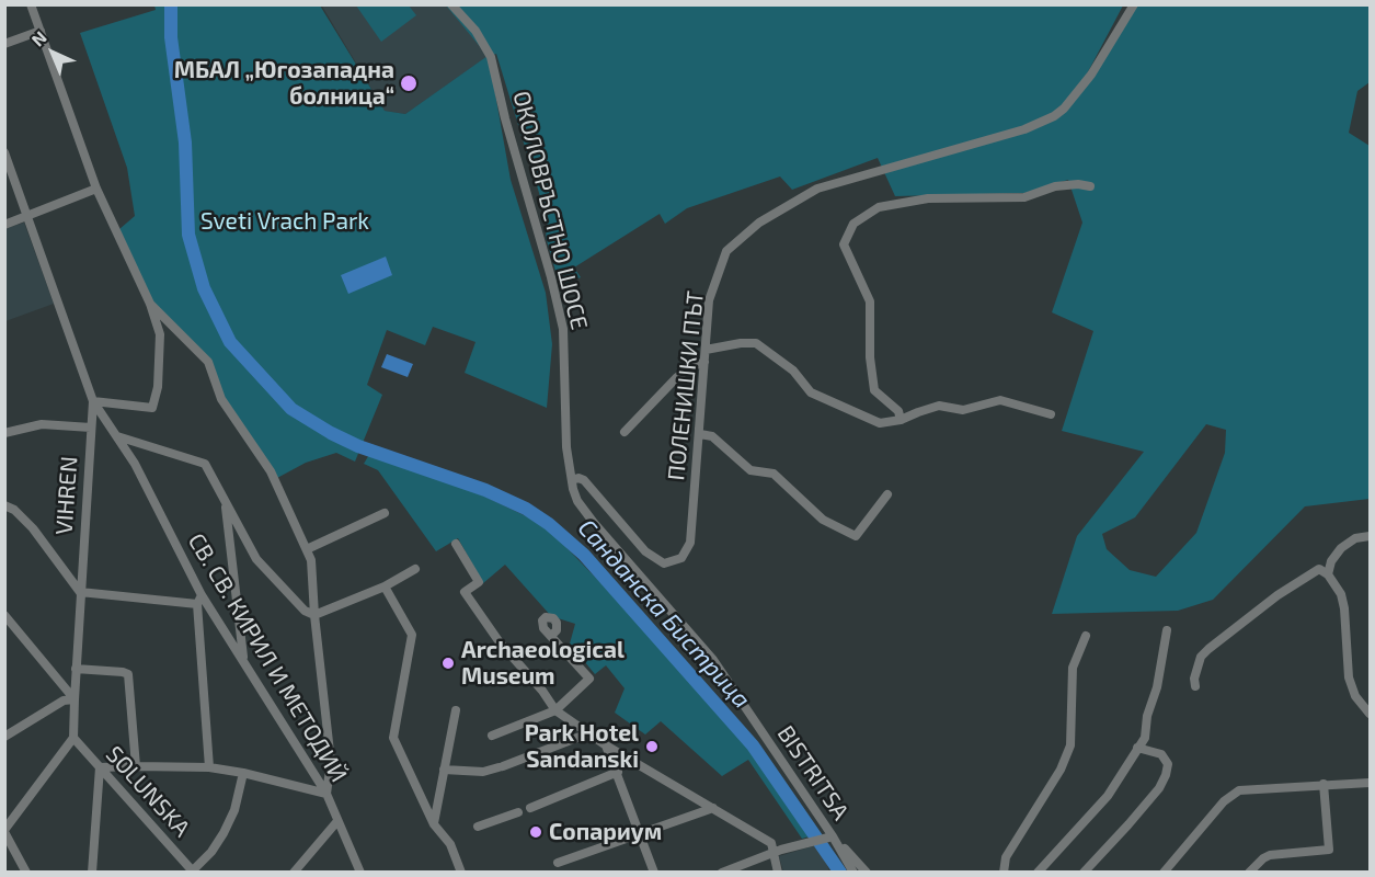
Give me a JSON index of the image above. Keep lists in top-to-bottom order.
{
  "streets": {
    "street": [
      "ОКОЛОВРЪСТНО ШОСЕ",
      "ПОЛЕНИШКИ ПЪТ",
      "VIHREN",
      "СВ. СВ. КИРИЛ И МЕТОДИЙ",
      "BISTRITSA",
      "SOLUNSKA"
    ]
  },
  "crossings": [
    ["ОКОЛОВРЪСТНО ШОСЕ", "ПОЛЕНИШКИ ПЪТ"],
    ["ОКОЛОВРЪСТНО ШОСЕ", "BISTRITSA"],
    ["ПОЛЕНИШКИ ПЪТ", "BISTRITSA"],
    ["VIHREN", "СВ. СВ. КИРИЛ И МЕТОДИЙ"],
    ["VIHREN", "SOLUNSKA"]
  ],
  "water": ["Санданска Бистрица"],
  "parks": ["Sveti Vrach Park"],
  "places": [
    "МБАЛ „Югозападна болница“",
    "Archaeological Museum",
    "Park Hotel Sandanski",
    "Сопариум"
  ],
  "north": "top left"
}
